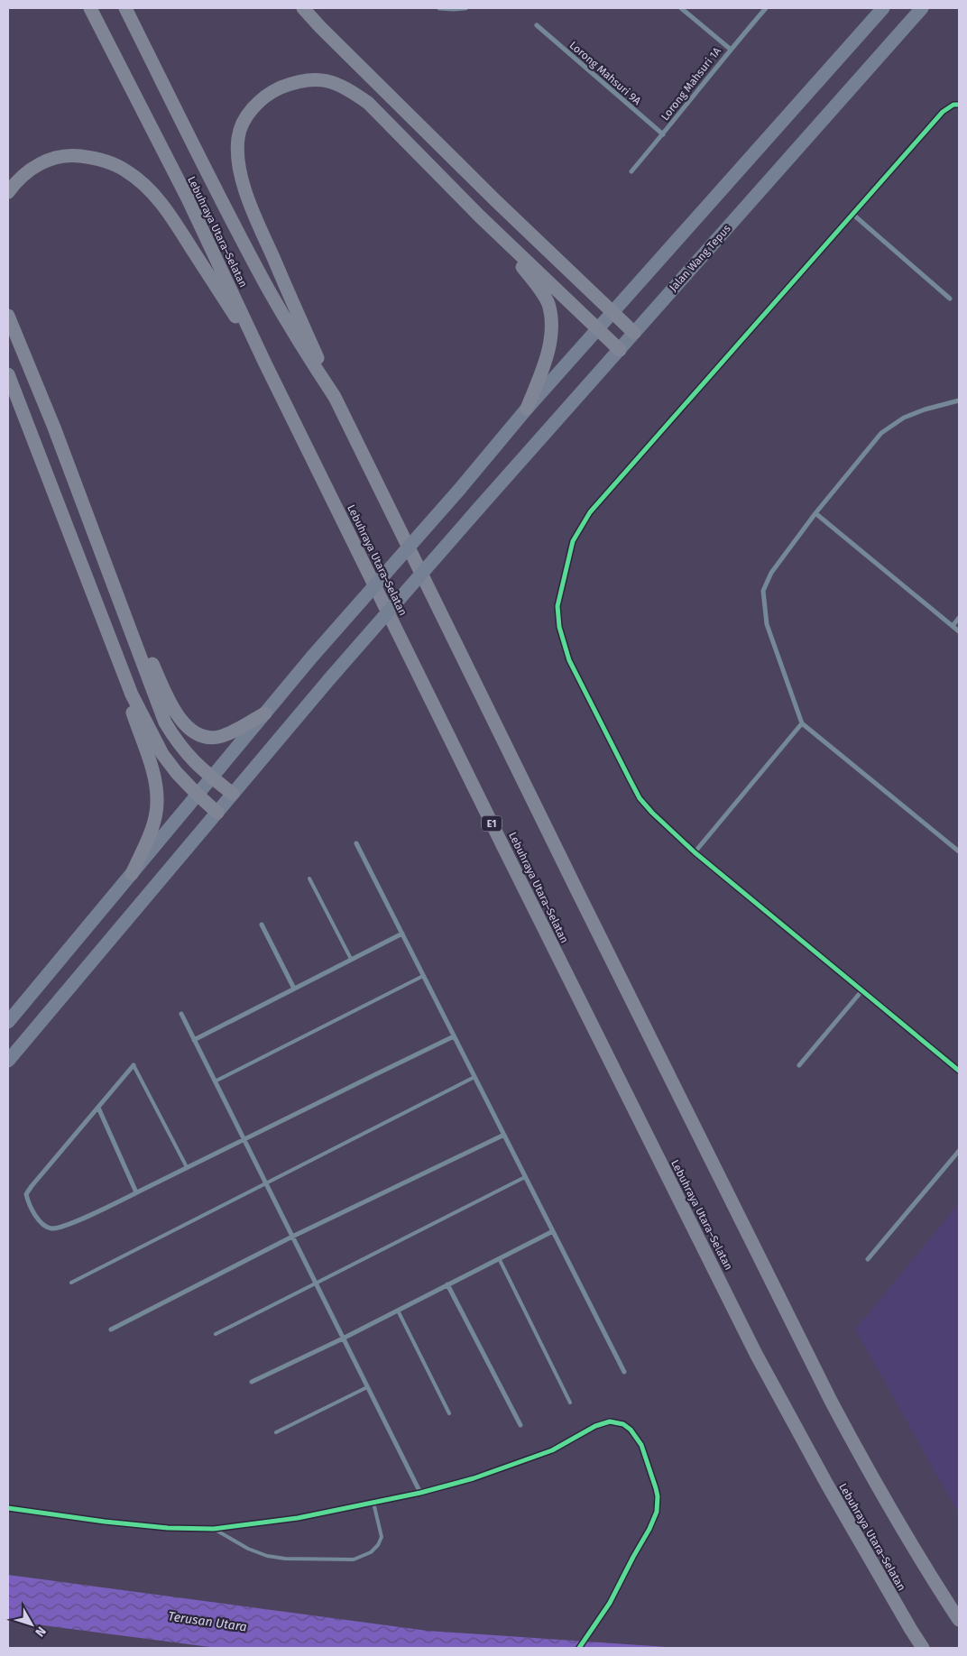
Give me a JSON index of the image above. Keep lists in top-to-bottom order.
{
  "streets": {
    "highway": ["Lebuhraya Utara–Selatan", "E1"],
    "main road": ["Jalan Wang Tepus"],
    "street": ["Lorong Mahsuri 9A", "Lorong Mahsuri 1A"]
  },
  "crossings": [
    ["Lorong Mahsuri 9A", "Lorong Mahsuri 1A"]
  ],
  "water": ["Terusan Utara"],
  "north": "bottom right"
}
